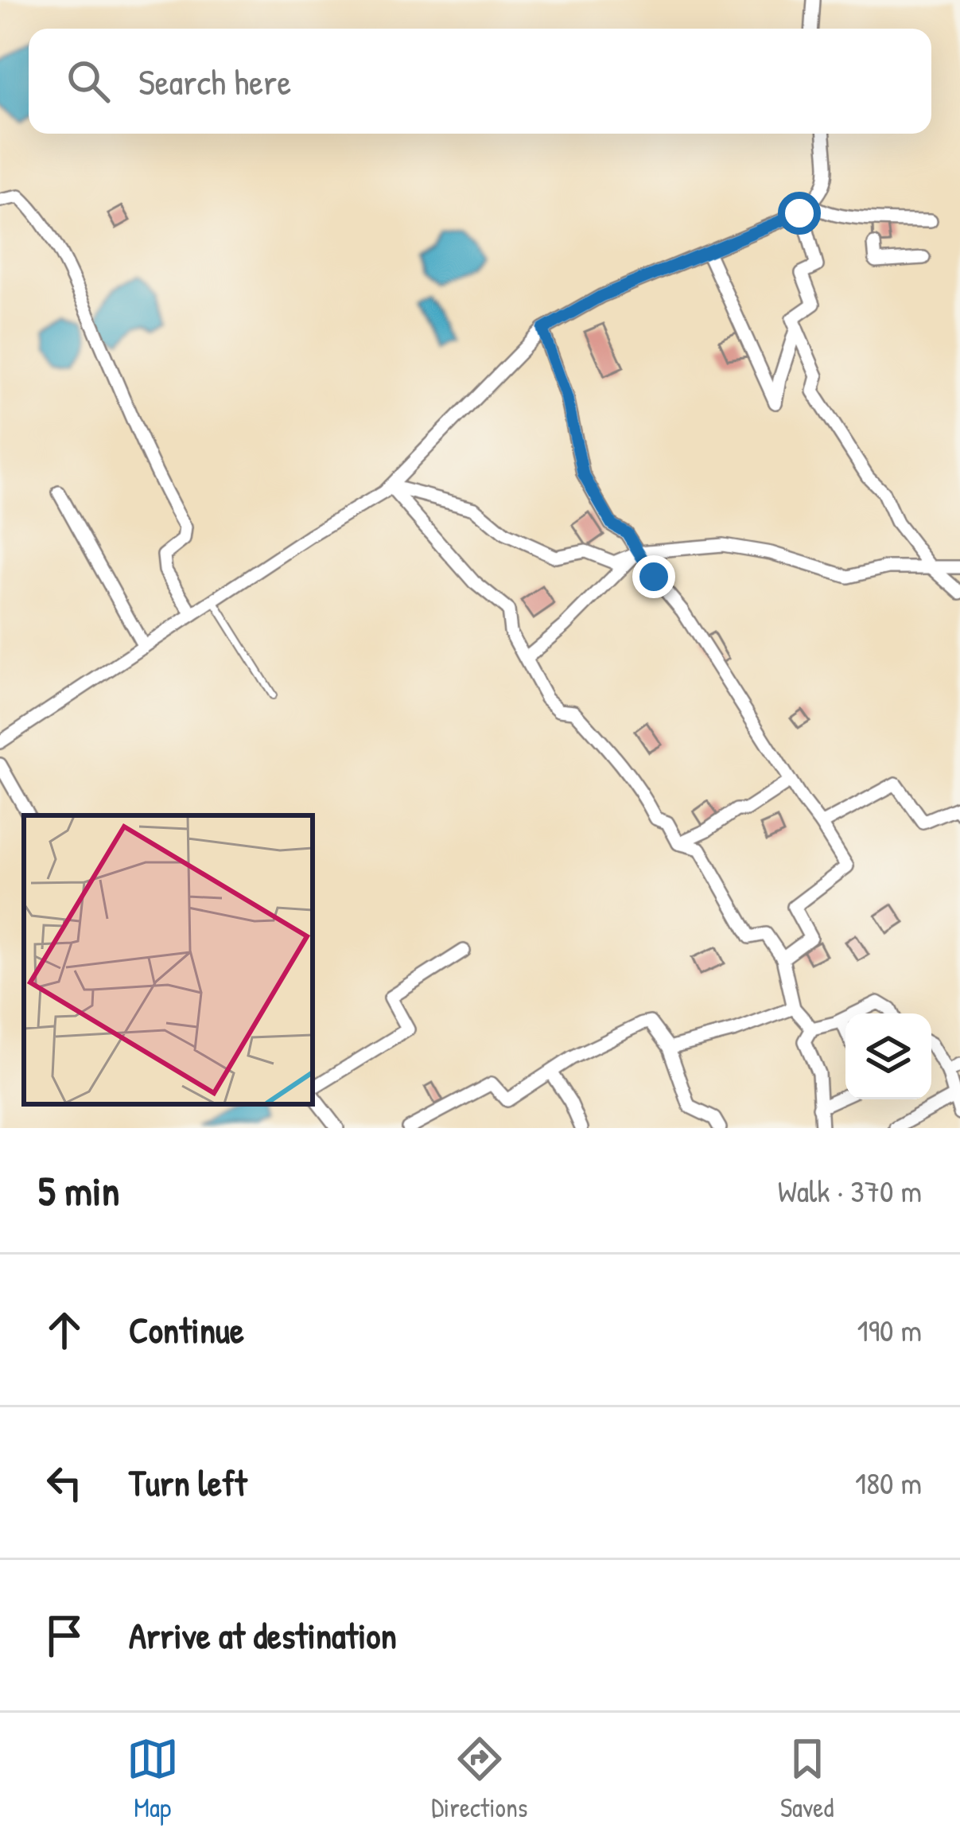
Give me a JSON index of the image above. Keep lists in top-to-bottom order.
{
  "page": {
    "search": "Search here",
    "heading": ["5 min", "Walk · 370 m"],
    "list": [
      ["Continue", "190 m"],
      ["Turn left", "180 m"],
      "Arrive at destination"
    ],
    "nav": ["Map", "Directions", "Saved"]
  }
}
